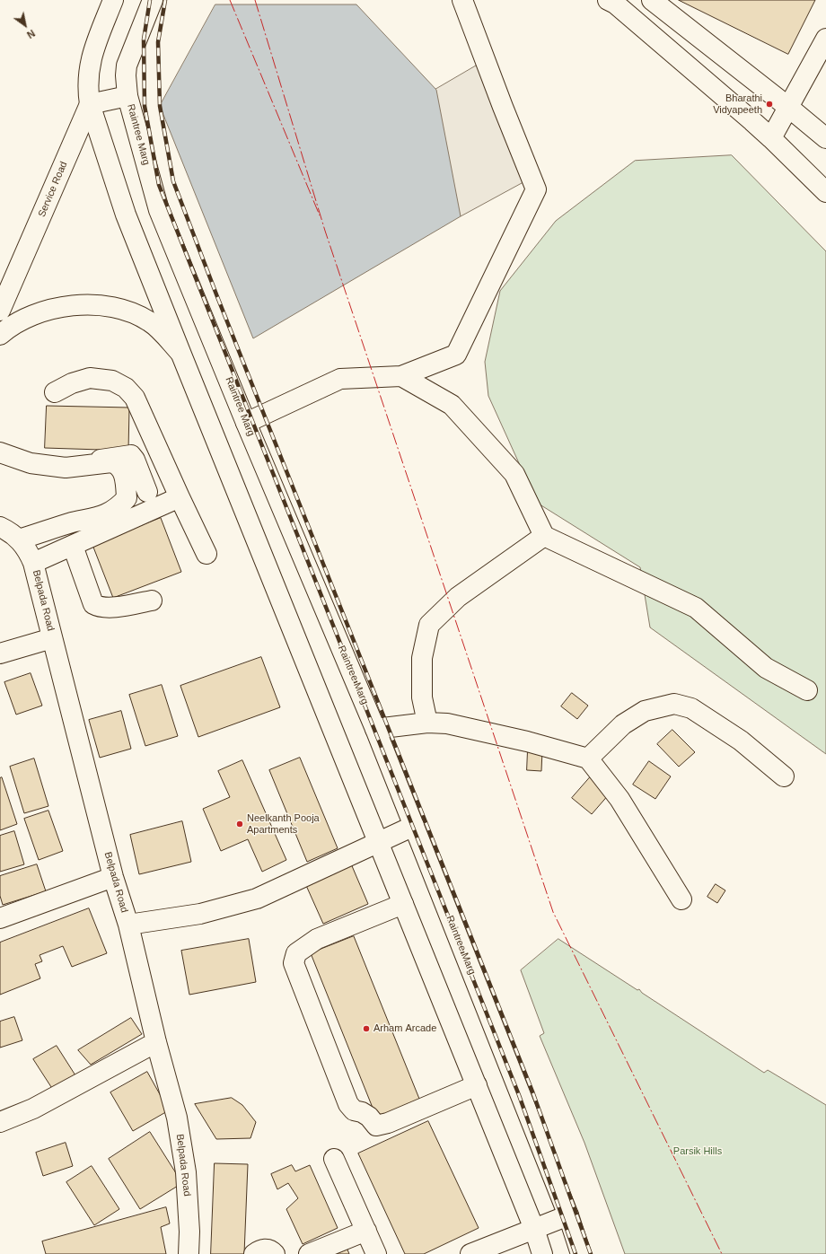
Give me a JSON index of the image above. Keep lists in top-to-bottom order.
{
  "streets": {
    "street": ["Raintree Marg", "Service Road", "Belpada Road"]
  },
  "parks": ["Parsik Hills"],
  "places": ["Bharathi Vidyapeeth", "Neelkanth Pooja Apartments", "Arham Arcade"],
  "north": "bottom right"
}
